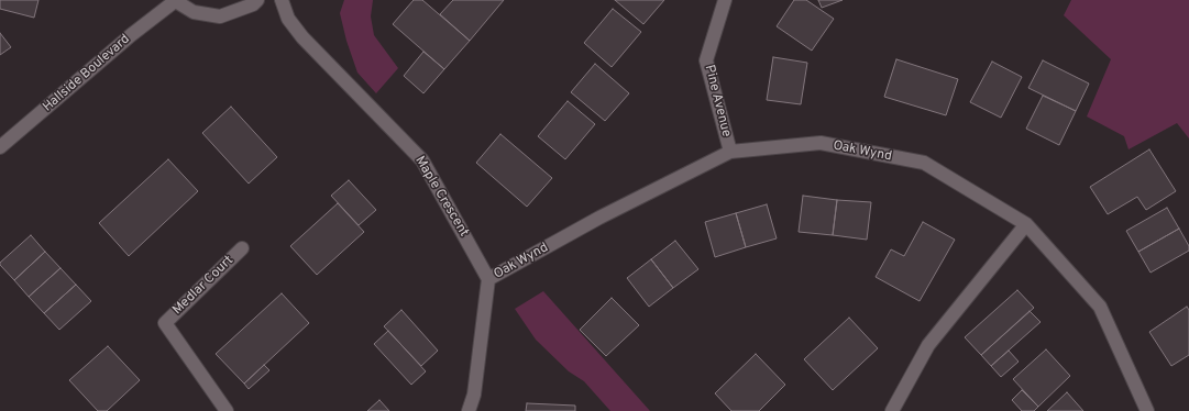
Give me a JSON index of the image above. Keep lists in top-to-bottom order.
{
  "streets": {
    "street": [
      "Hallside Boulevard",
      "Pine Avenue",
      "Oak Wynd",
      "Maple Crescent",
      "Medlar Court"
    ]
  },
  "crossings": [
    ["Pine Avenue", "Oak Wynd"],
    ["Oak Wynd", "Maple Crescent"]
  ]
}
